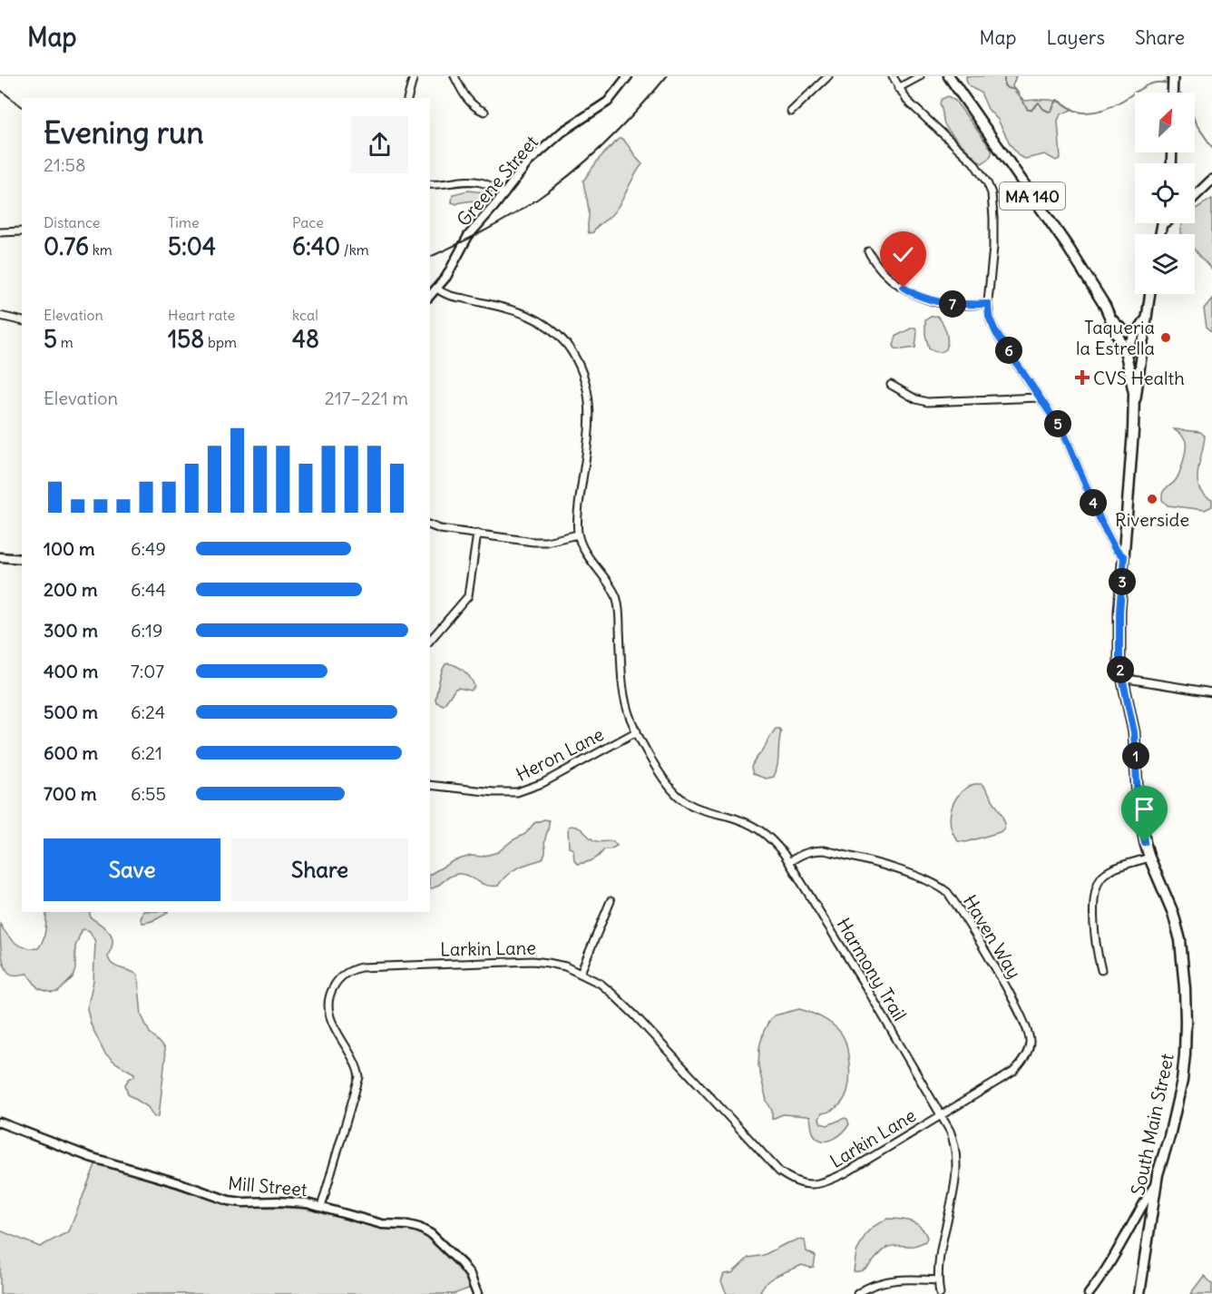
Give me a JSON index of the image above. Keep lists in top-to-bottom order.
{
  "streets": {
    "main road": ["MA 140", "South Main Street"],
    "street": [
      "Greene Street",
      "Heron Lane",
      "Haven Way",
      "Larkin Lane",
      "Harmony Trail",
      "Mill Street"
    ]
  },
  "crossings": [
    ["MA 140", "South Main Street"],
    ["Heron Lane", "Harmony Trail"],
    ["Haven Way", "Larkin Lane"],
    ["Haven Way", "Harmony Trail"],
    ["Larkin Lane", "Harmony Trail"],
    ["Larkin Lane", "Mill Street"]
  ],
  "places": {
    "other": ["Taqueria la Estrella", "Riverside"],
    "health": ["CVS Health"]
  },
  "north": "top right",
  "page": {
    "header": "Map",
    "nav": ["Map", "Layers", "Share"],
    "heading": ["Evening run", "21:58"],
    "stats": [
      ["Distance", "0.76 km"],
      ["Time", "5:04"],
      ["Pace", "6:40 /km"],
      ["Elevation", "5 m"],
      ["Heart rate", "158 bpm"],
      ["kcal", "48"]
    ],
    "pins": [
      "7",
      "6",
      "5",
      "4",
      "3",
      "2",
      "1"
    ],
    "chart": ["Elevation", "217–221 m"],
    "list": [
      {
        "name": "100 m",
        "note": "6:49"
      },
      {
        "name": "200 m",
        "note": "6:44"
      },
      {
        "name": "300 m",
        "note": "6:19"
      },
      {
        "name": "400 m",
        "note": "7:07"
      },
      {
        "name": "500 m",
        "note": "6:24"
      },
      {
        "name": "600 m",
        "note": "6:21"
      },
      {
        "name": "700 m",
        "note": "6:55"
      }
    ],
    "buttons": ["Save", "Share"]
  }
}
